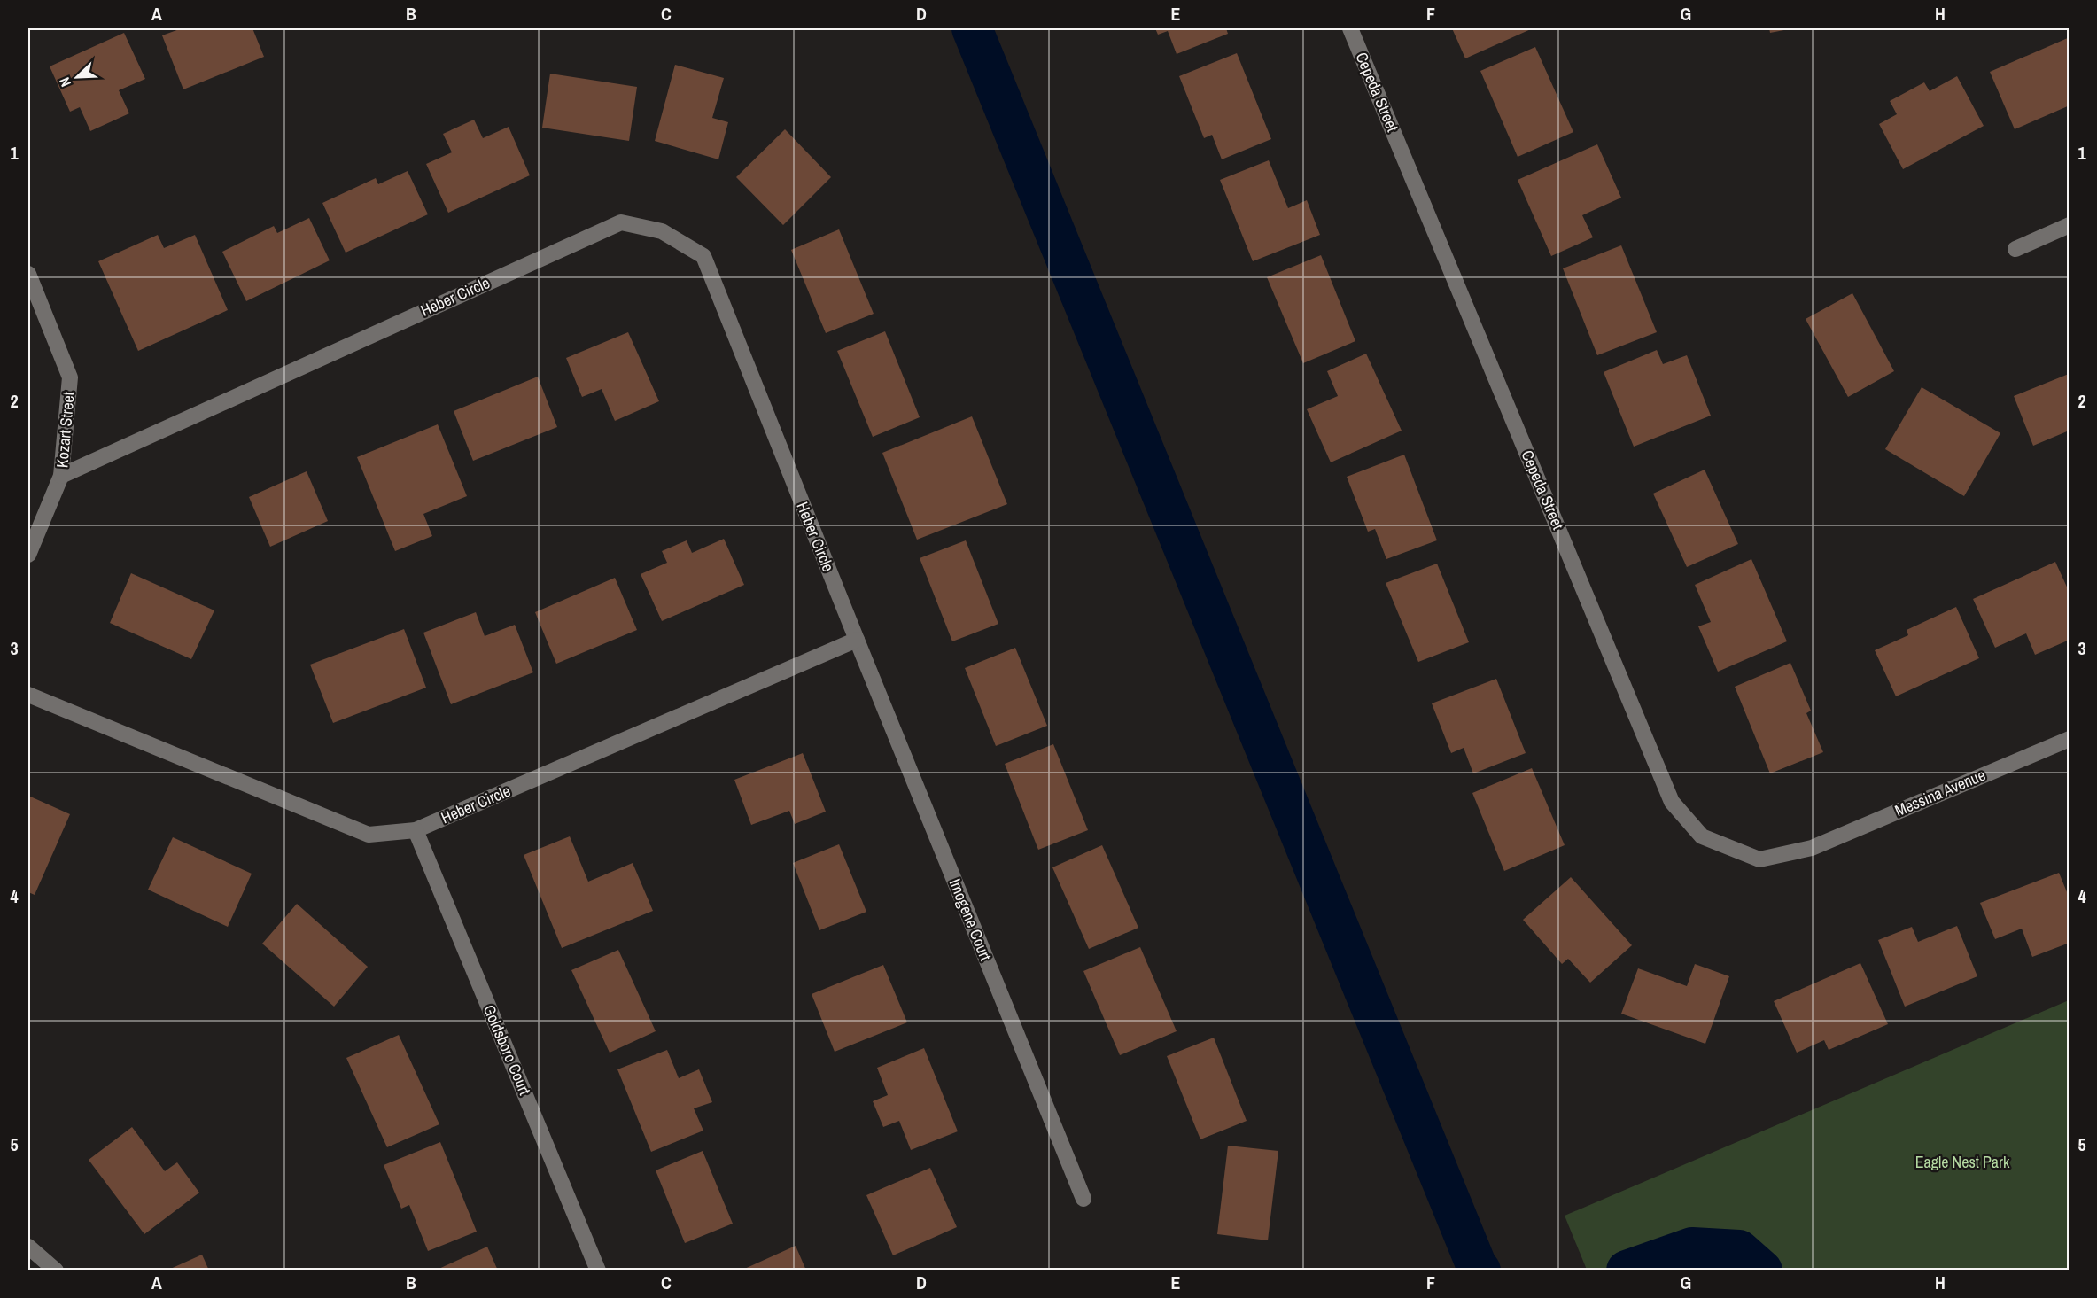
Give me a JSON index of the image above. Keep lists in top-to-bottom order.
{
  "streets": {
    "street": [
      "Cepeda Street",
      "Heber Circle",
      "Kozart Street",
      "Messina Avenue",
      "Imogene Court",
      "Goldsboro Court"
    ]
  },
  "crossings": [
    ["Cepeda Street", "Messina Avenue"],
    ["Heber Circle", "Kozart Street"],
    ["Heber Circle", "Imogene Court"],
    ["Heber Circle", "Goldsboro Court"]
  ],
  "parks": ["Eagle Nest Park"],
  "north": "bottom left",
  "grid": {
    "columns": [
      "A",
      "B",
      "C",
      "D",
      "E",
      "F",
      "G",
      "H"
    ],
    "rows": [
      "1",
      "2",
      "3",
      "4",
      "5"
    ]
  }
}
